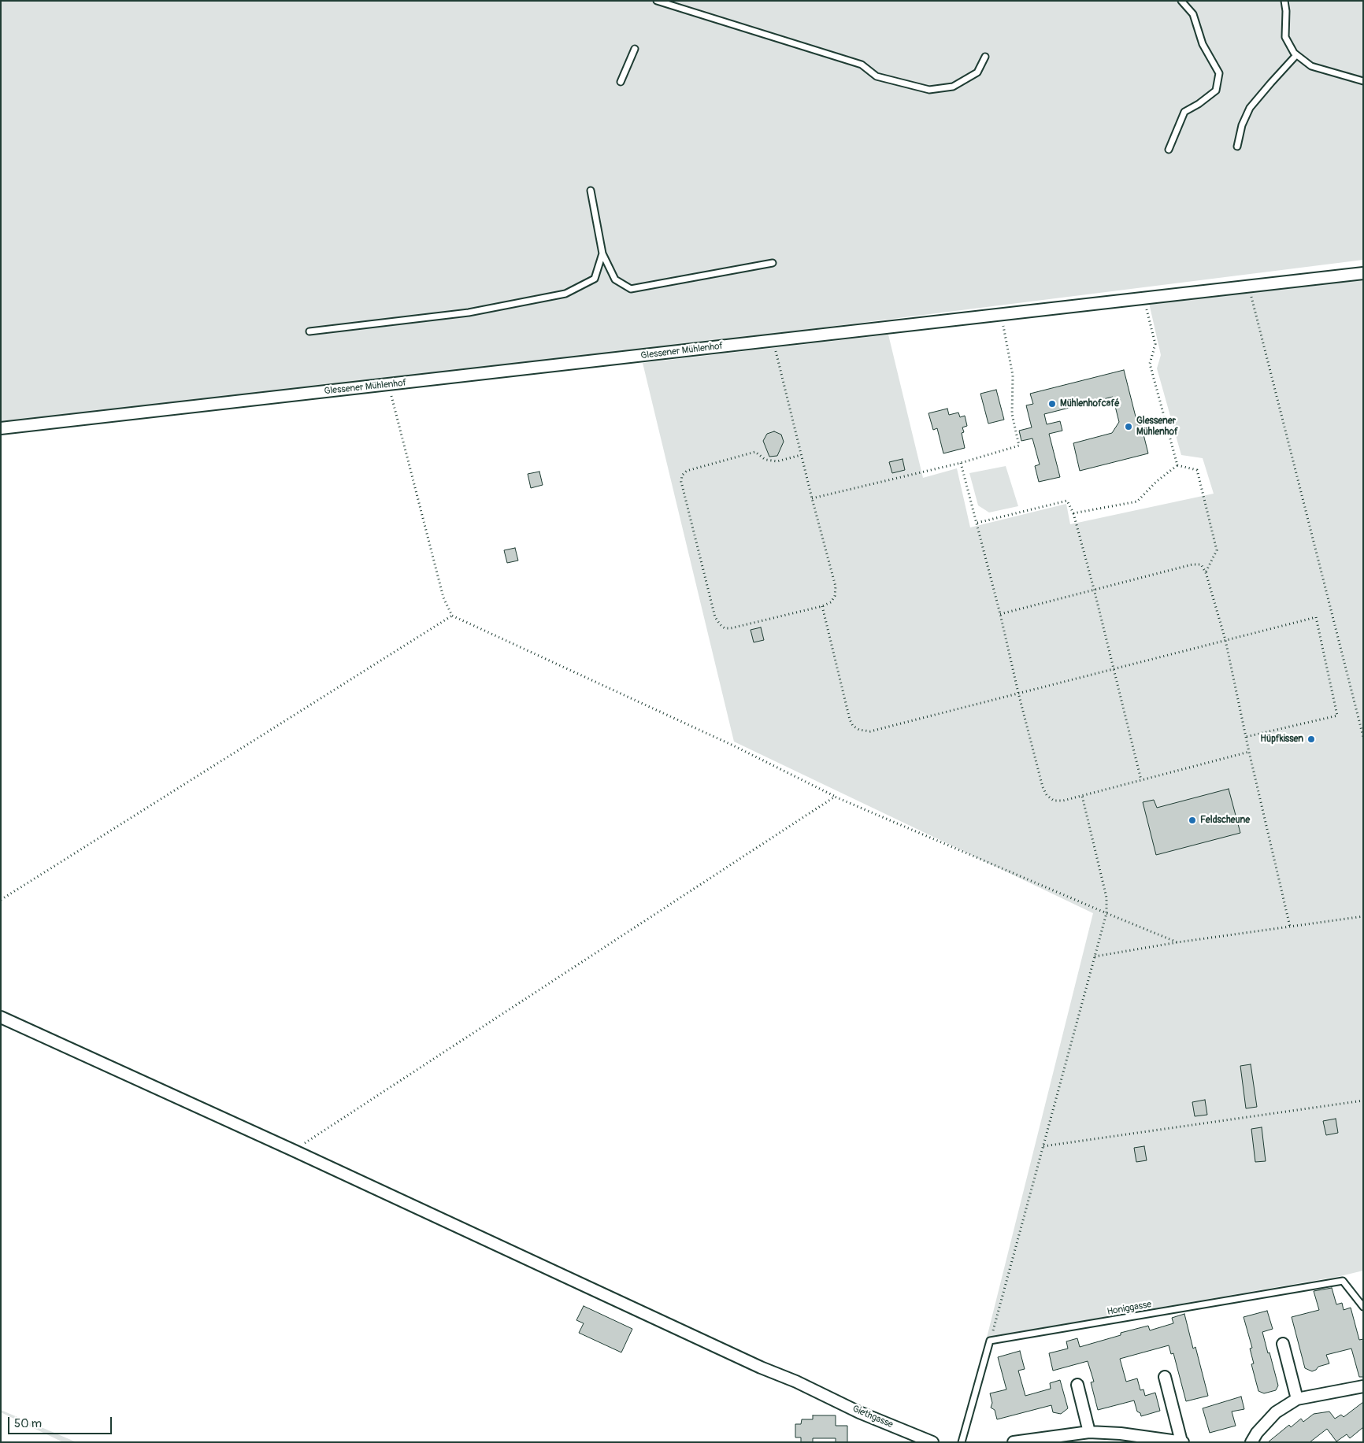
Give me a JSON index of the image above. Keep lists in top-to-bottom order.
{
  "streets": {
    "street": ["Glessener Mühlenhof", "Giethgasse"],
    "lane": ["Honiggasse"]
  },
  "places": [
    "Mühlenhofcafé",
    "Glessener Mühlenhof",
    "Hüpfkissen",
    "Feldscheune"
  ],
  "scale_bar": "50 m"
}
